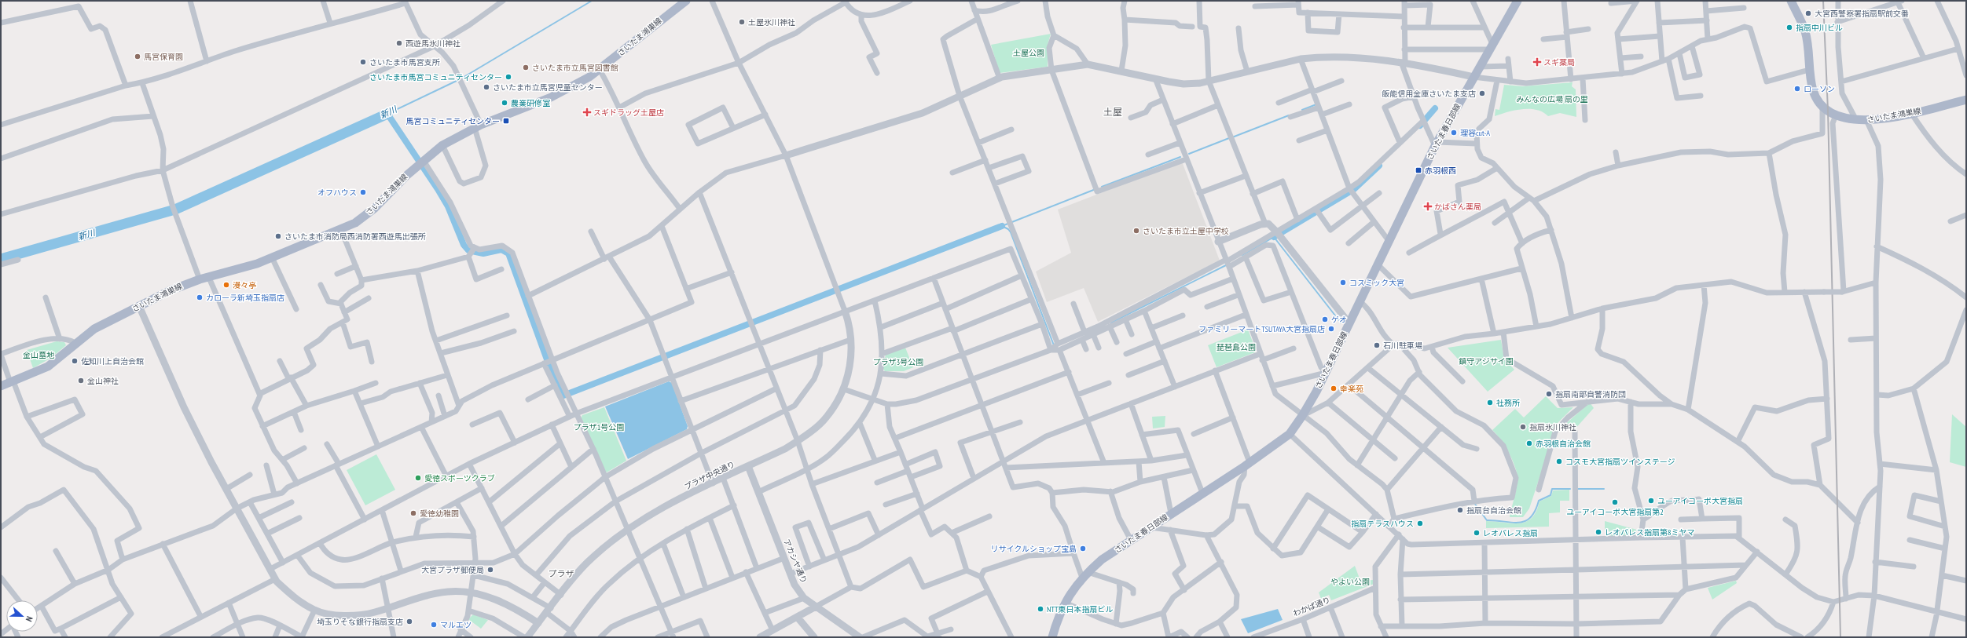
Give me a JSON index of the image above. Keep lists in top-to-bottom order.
{
  "streets": {
    "main road": ["さいたま鴻巣線", "さいたま春日部線"],
    "street": ["プラザ中央通り", "アカシヤ通り", "わかば通り"]
  },
  "crossings": [
    ["プラザ中央通り", "アカシヤ通り"]
  ],
  "districts": ["土屋", "プラザ"],
  "water": ["新川"],
  "parks": [
    "土屋公園",
    "みんなの広場 扇の里",
    "琵琶島公園",
    "金山墓地",
    "鎮守アジサイ園",
    "プラザ3号公園",
    "プラザ1号公園",
    "やよい公園"
  ],
  "places": {
    "other": [
      "大宮西警察署指扇駅前交番",
      "土屋氷川神社",
      "指扇中川ビル",
      "西遊馬氷川神社",
      "馬宮保育園",
      "さいたま市馬宮支所",
      "さいたま市立馬宮図書館",
      "さいたま市馬宮コミュニティセンター",
      "さいたま市立馬宮児童センター",
      "ローソン",
      "飯能信用金庫さいたま支店",
      "農業研修室",
      "理容cut-A",
      "オフハウス",
      "さいたま市立土屋中学校",
      "さいたま市消防局西消防署西遊馬出張所",
      "コスミック大宮",
      "漫々亭",
      "カローラ新埼玉指扇店",
      "ゲオ",
      "ファミリーマートTSUTAYA大宮指扇店",
      "石川駐車場",
      "佐知川上自治会館",
      "金山神社",
      "幸楽苑",
      "指扇南部自警消防団",
      "社務所",
      "指扇氷川神社",
      "赤羽根自治会館",
      "コスモ大宮指扇ツインステージ",
      "愛徳スポーツクラブ",
      "ユーアイコーポ大宮指扇",
      "ユーアイコーポ大宮指扇第2",
      "指扇台自治会館",
      "愛徳幼稚園",
      "指扇テラスハウス",
      "レオパレス指扇第8ミヤマ",
      "レオパレス指扇",
      "リサイクルショップ宝島",
      "大宮プラザ郵便局",
      "NTT東日本指扇ビル",
      "埼玉りそな銀行指扇支店",
      "マルエツ"
    ],
    "health": ["スギ薬局", "スギドラッグ土屋店", "かばさん薬局"],
    "transit": ["馬宮コミュニティセンター", "赤羽根西"]
  },
  "north": "right"
}
